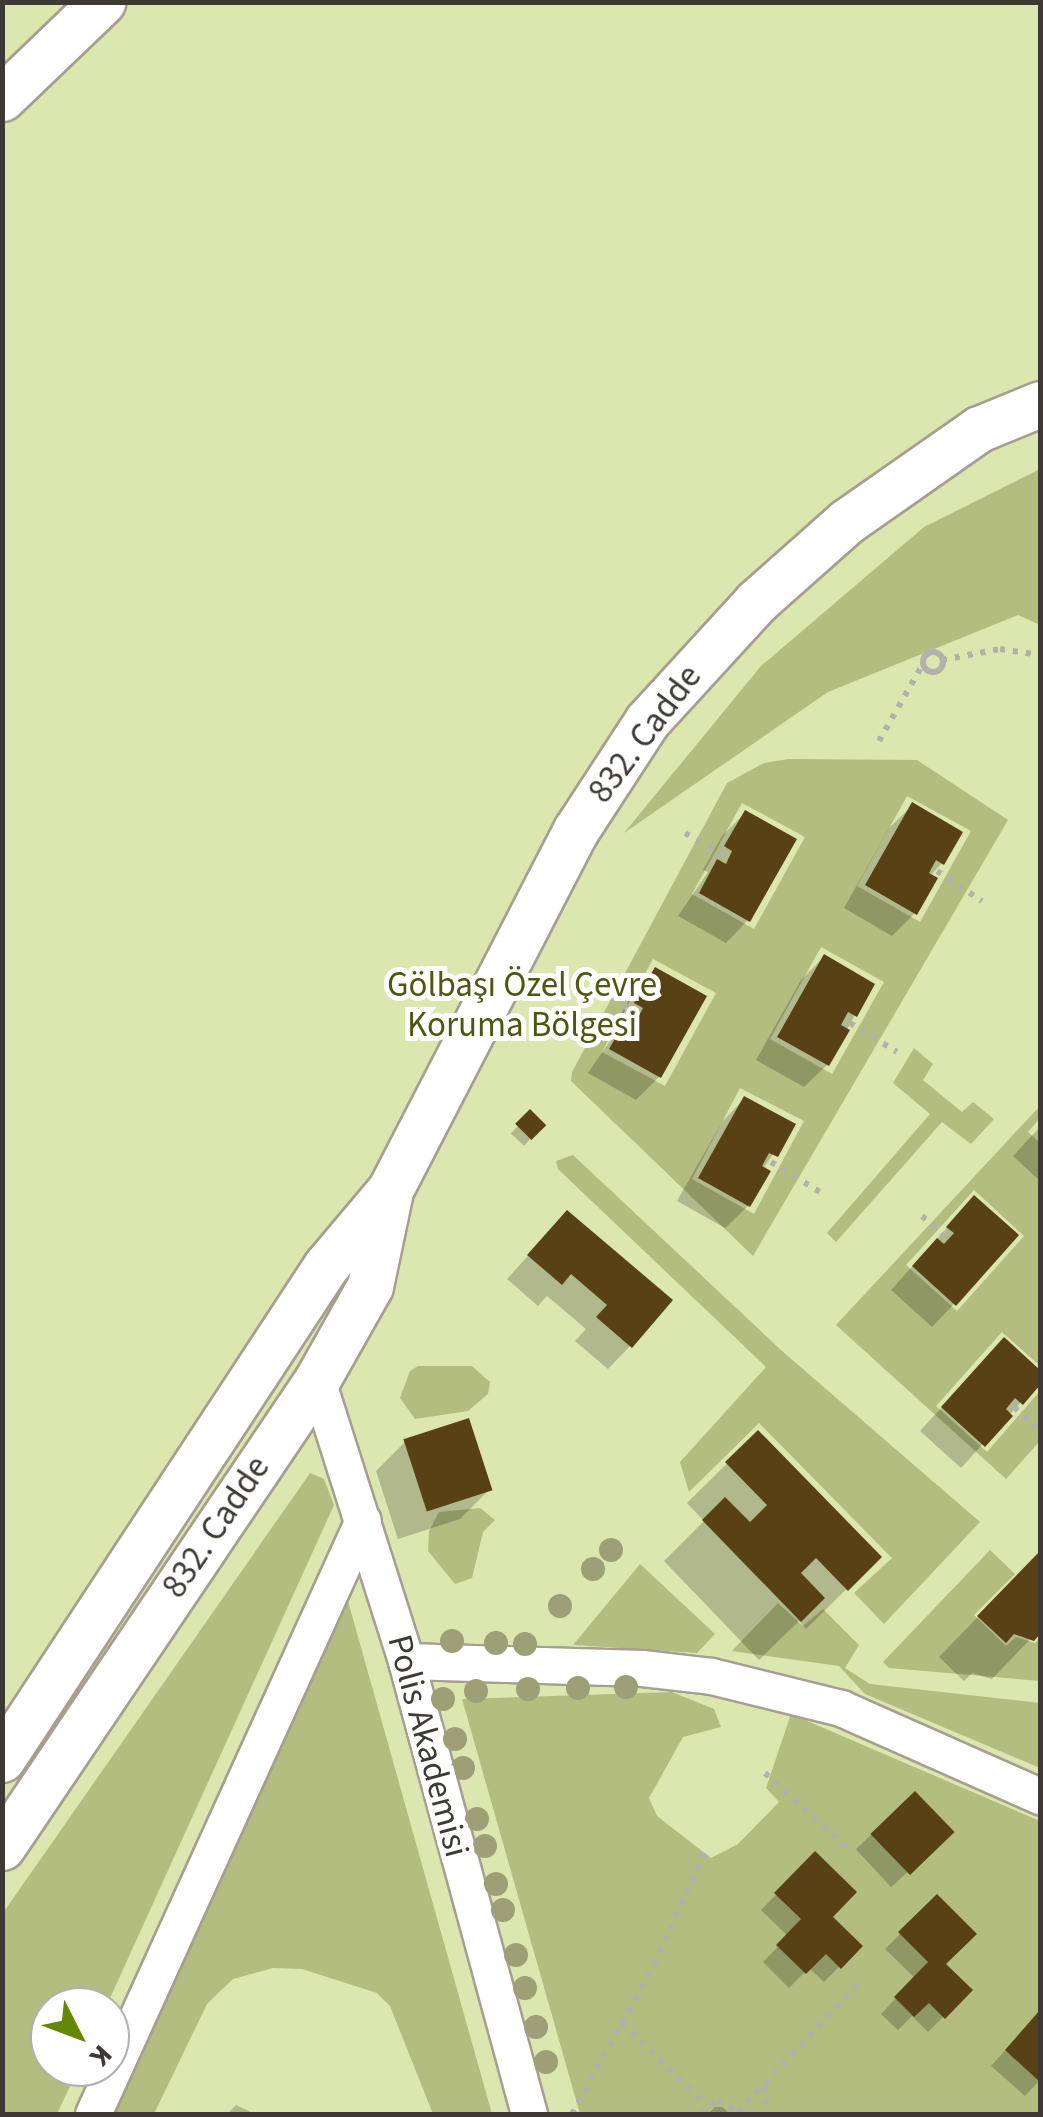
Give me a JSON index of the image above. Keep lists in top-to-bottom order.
{
  "streets": {
    "street": ["832. Cadde", "Polis Akademisi"]
  },
  "crossings": [
    ["832. Cadde", "Polis Akademisi"]
  ],
  "parks": ["Gölbaşı Özel Çevre Koruma Bölgesi"],
  "north": "bottom right"
}
